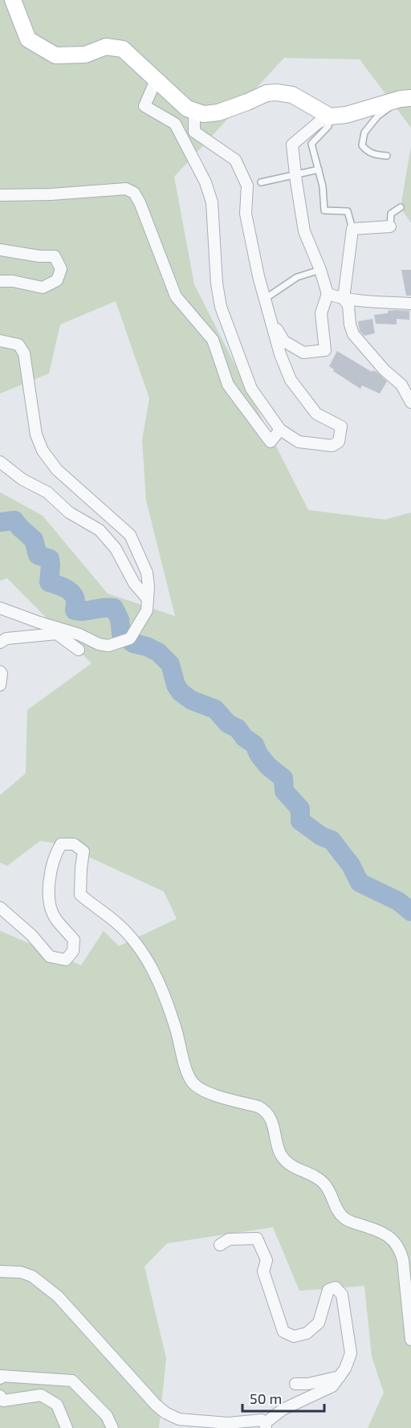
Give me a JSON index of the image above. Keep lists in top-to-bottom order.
{
  "scale_bar": "50 m"
}
